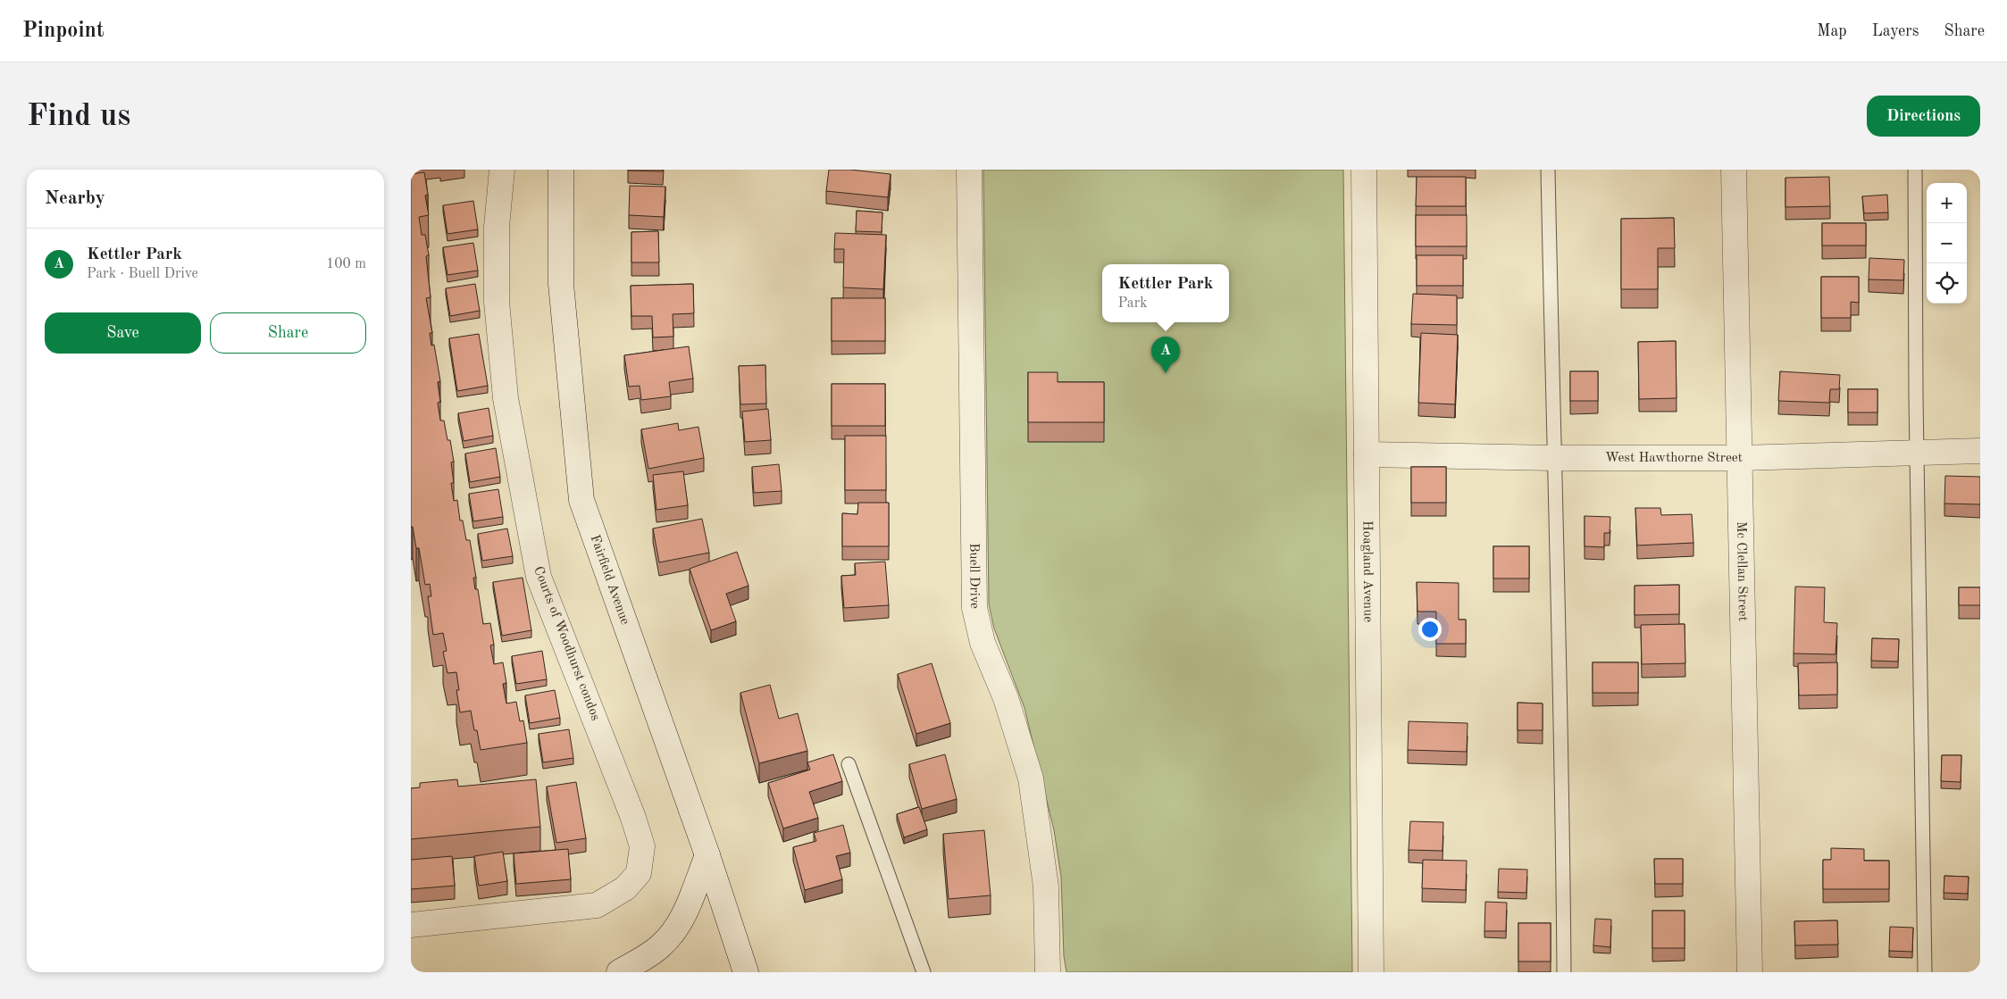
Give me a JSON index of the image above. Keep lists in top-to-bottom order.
{
  "streets": {
    "street": [
      "West Hawthorne Street",
      "Hoagland Avenue",
      "Mc Clellan Street",
      "Buell Drive",
      "Fairfield Avenue",
      "Courts of Woodhurst condos"
    ]
  },
  "crossings": [
    ["West Hawthorne Street", "Hoagland Avenue"],
    ["West Hawthorne Street", "Mc Clellan Street"]
  ],
  "page": {
    "header": "Pinpoint",
    "nav": ["Map", "Layers", "Share"],
    "buttons": [
      "Directions",
      ["Save", "Share"]
    ],
    "title": "Find us",
    "heading": "Nearby",
    "map_buttons": ["+", "−"],
    "list": [
      {
        "mark": "A",
        "name": "Kettler Park",
        "note": "Park · Buell Drive",
        "value": "100 m"
      }
    ],
    "popup": ["Kettler Park", "Park"],
    "pins": "A"
  }
}
